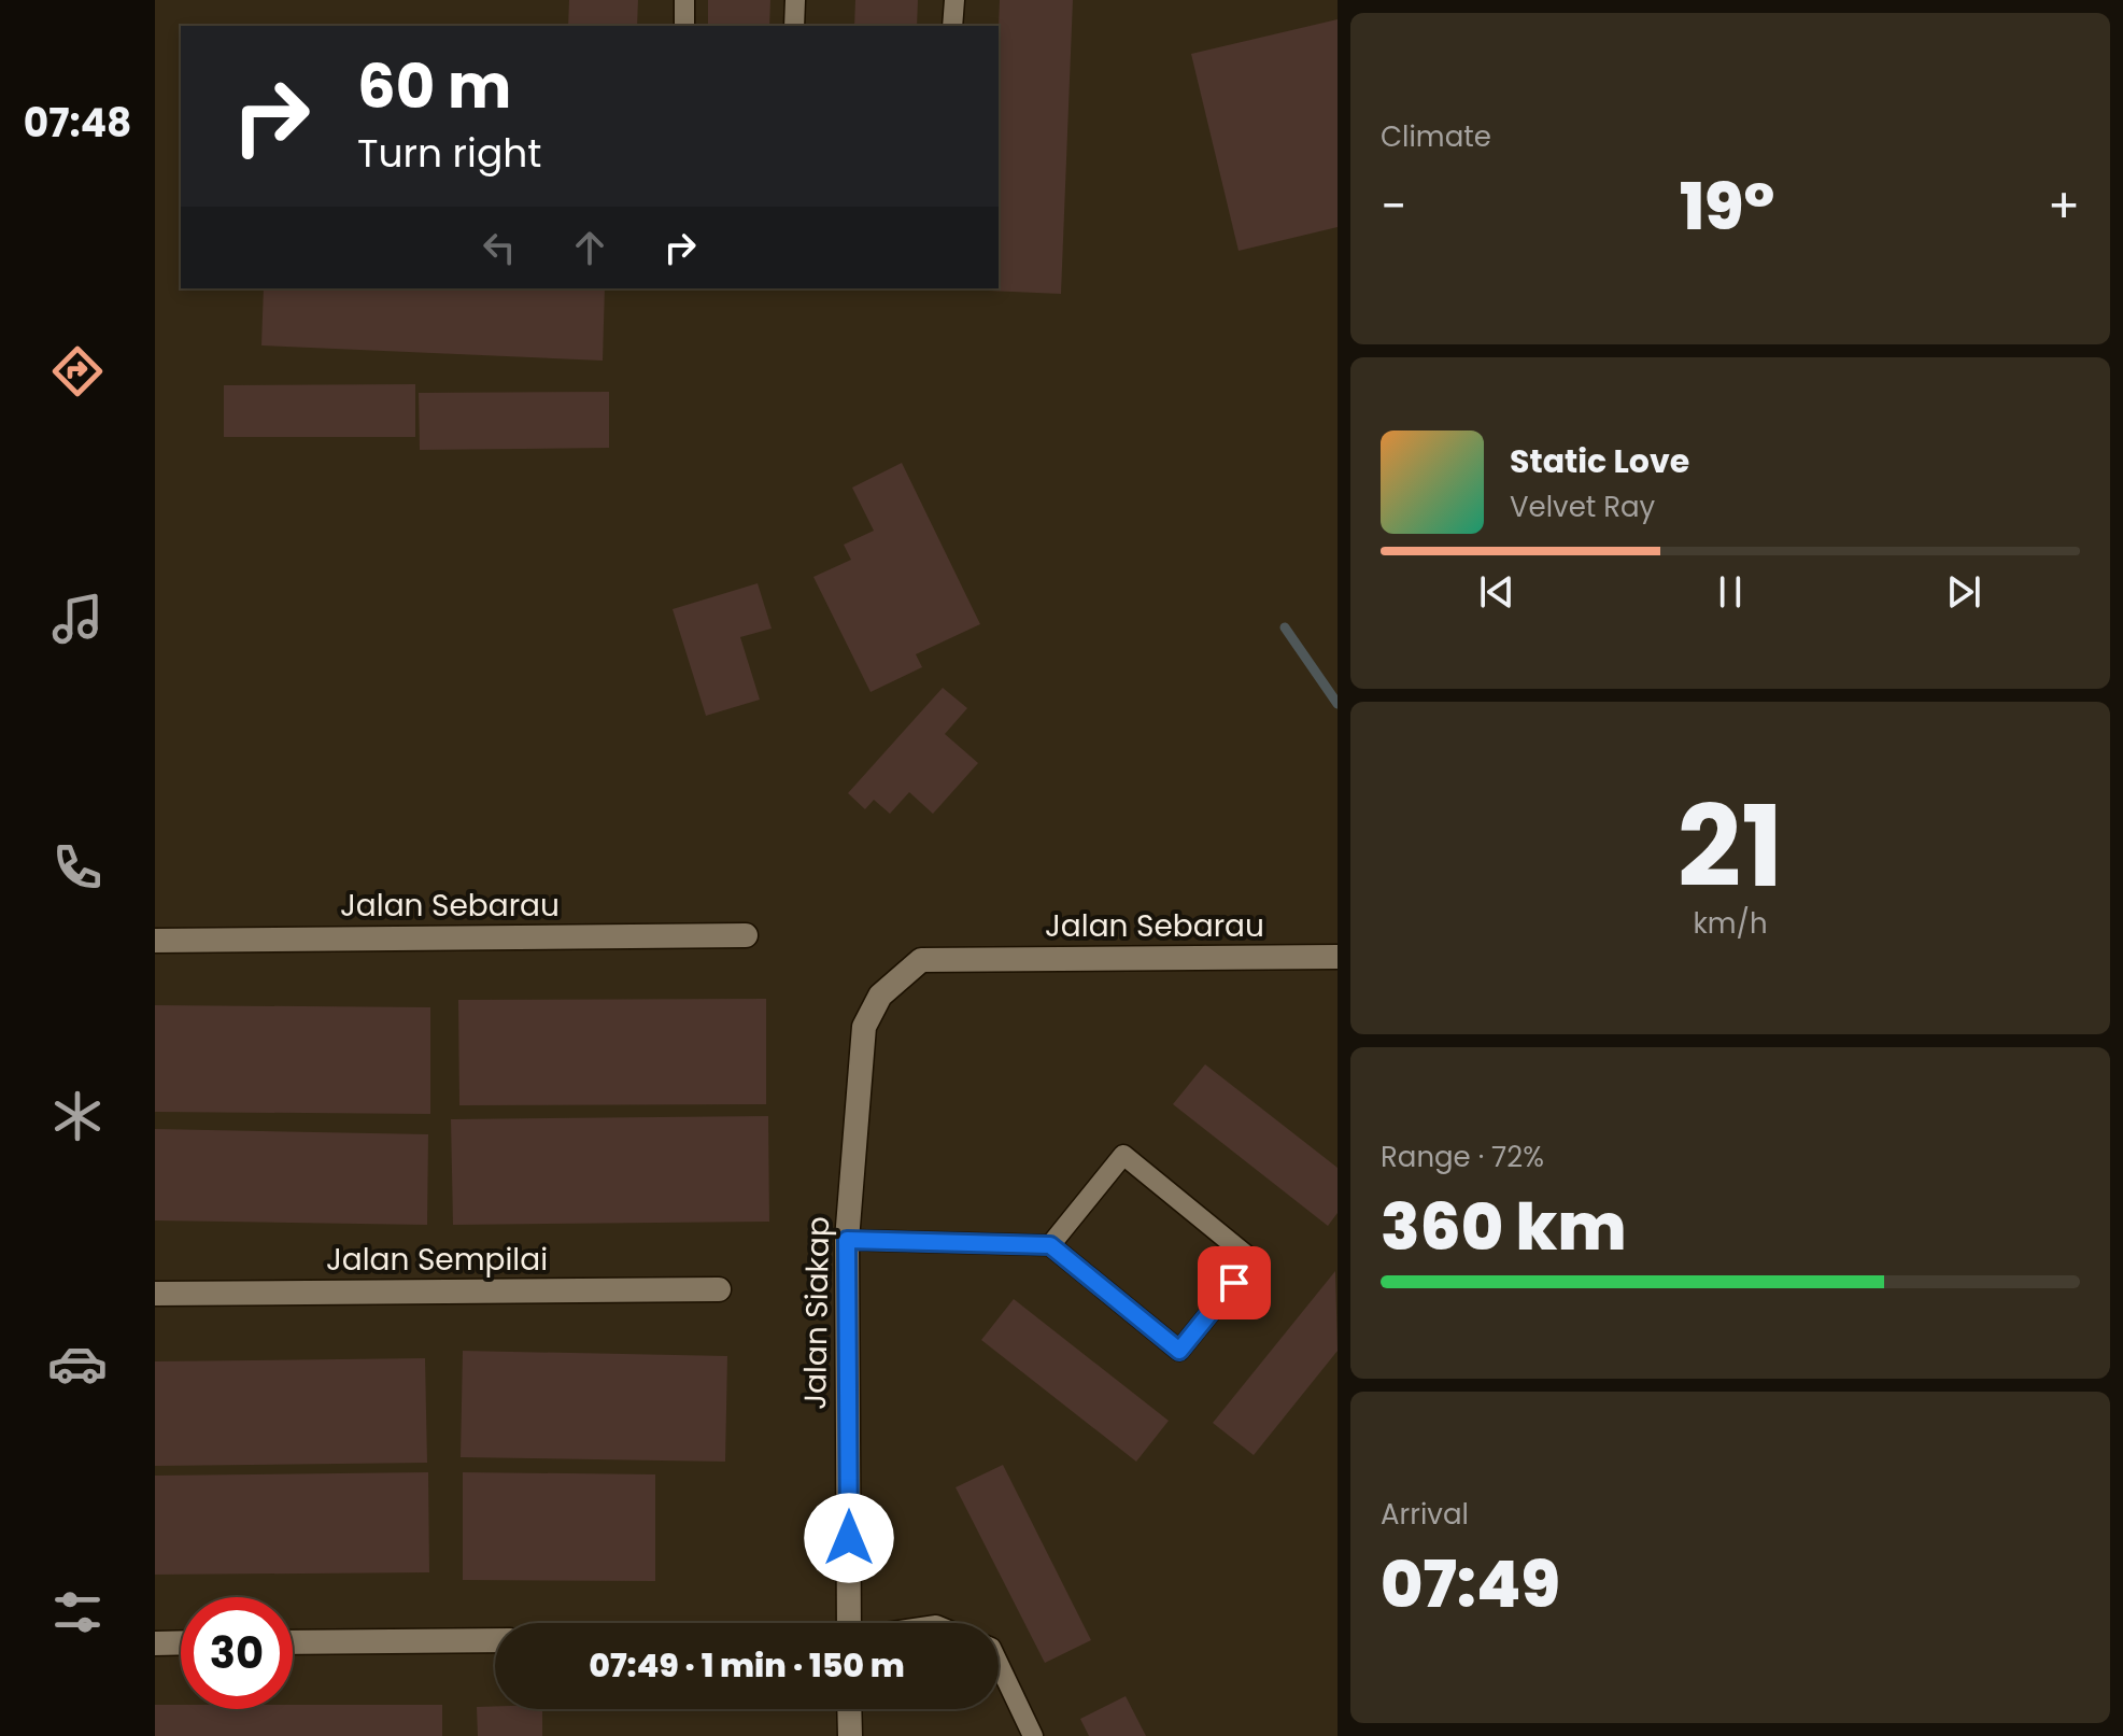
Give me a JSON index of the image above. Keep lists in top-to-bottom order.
{
  "streets": {
    "street": ["Jalan Sebarau", "Jalan Sempilai", "Jalan Siakap"]
  },
  "crossings": [
    ["Jalan Sebarau", "Jalan Siakap"]
  ],
  "page": {
    "tabs": "07:48",
    "tile": [
      "Climate",
      ["21", "km/h"],
      ["Range · 72%", "360 km"],
      ["Arrival", "07:49"]
    ],
    "turn": ["60 m", "Turn right"],
    "heat": ["−", "19°", "+"],
    "song": ["Static Love", "Velvet Ray"],
    "limit": "30",
    "trip": "07:49 · 1 min · 150 m"
  }
}
